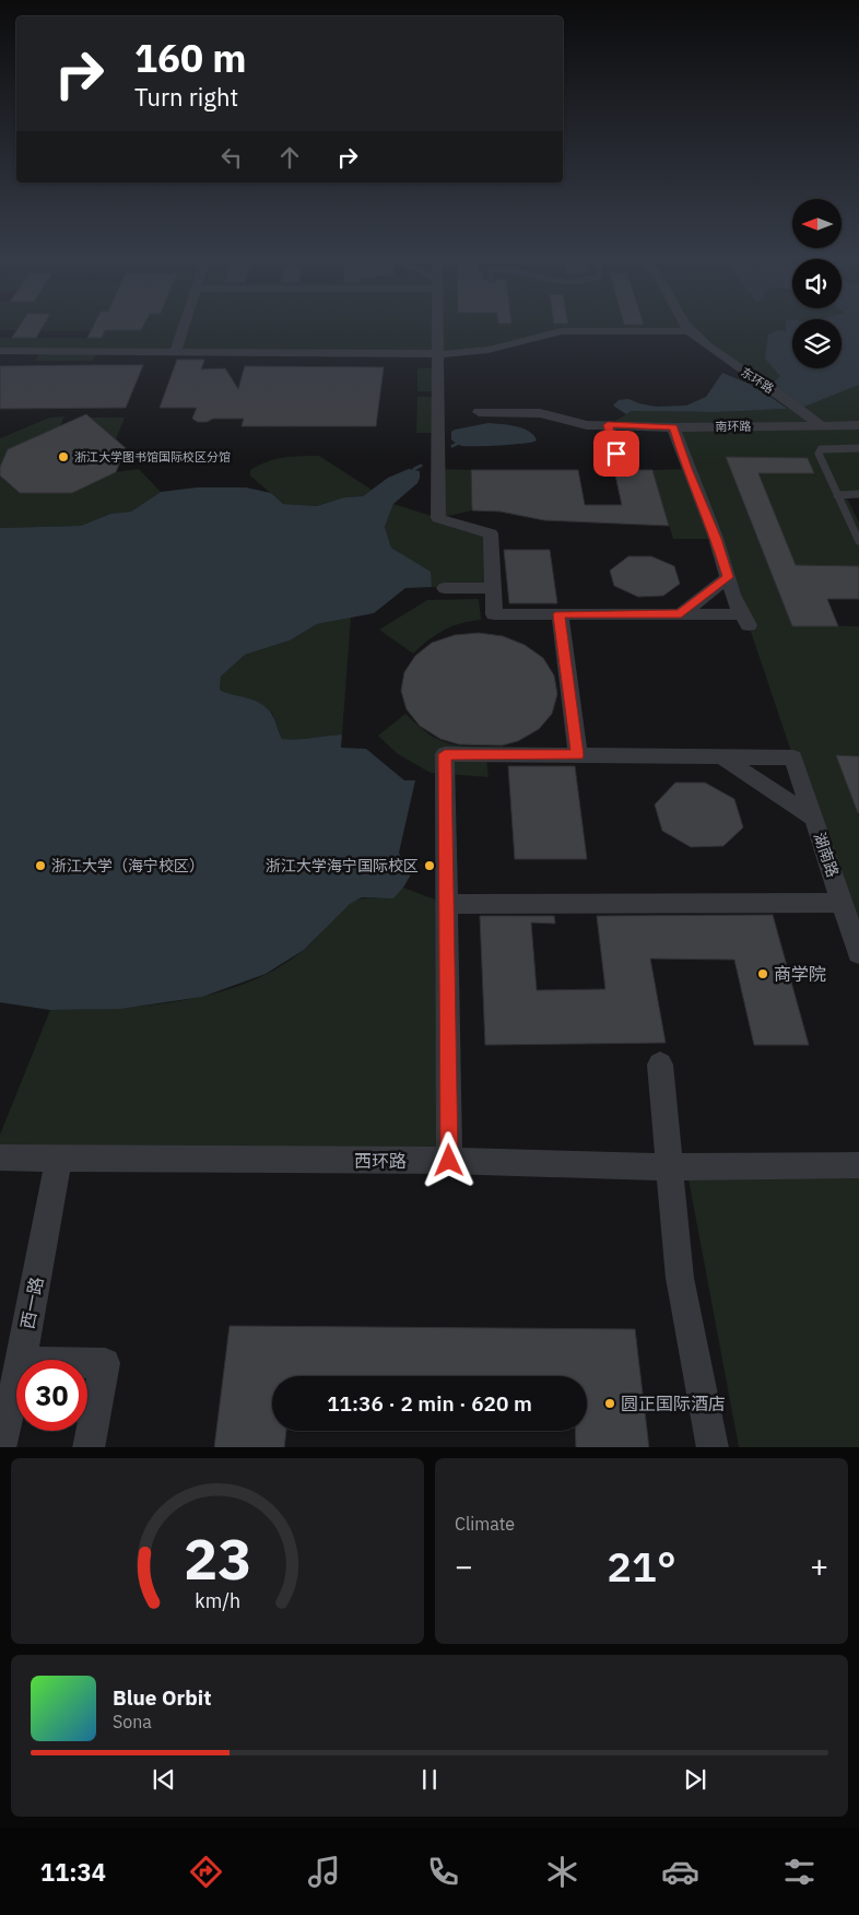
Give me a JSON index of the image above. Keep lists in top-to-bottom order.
{
  "streets": {
    "street": [
      "东环路",
      "南环路",
      "湖南路",
      "西环路",
      "西一路"
    ]
  },
  "crossings": [
    ["东环路", "南环路"],
    ["西环路", "西一路"]
  ],
  "places": [
    "浙江大学图书馆国际校区分馆",
    "浙江大学（海宁校区）",
    "浙江大学海宁国际校区",
    "商学院",
    "圆正国际酒店"
  ],
  "north": "left",
  "page": {
    "turn": ["160 m", "Turn right"],
    "limit": "30",
    "trip": "11:36 · 2 min · 620 m",
    "tile": "Climate",
    "heat": ["−", "21°", "+"],
    "song": ["Blue Orbit", "Sona"],
    "tabs": "11:34",
    "gauge": ["23", "km/h"]
  }
}
